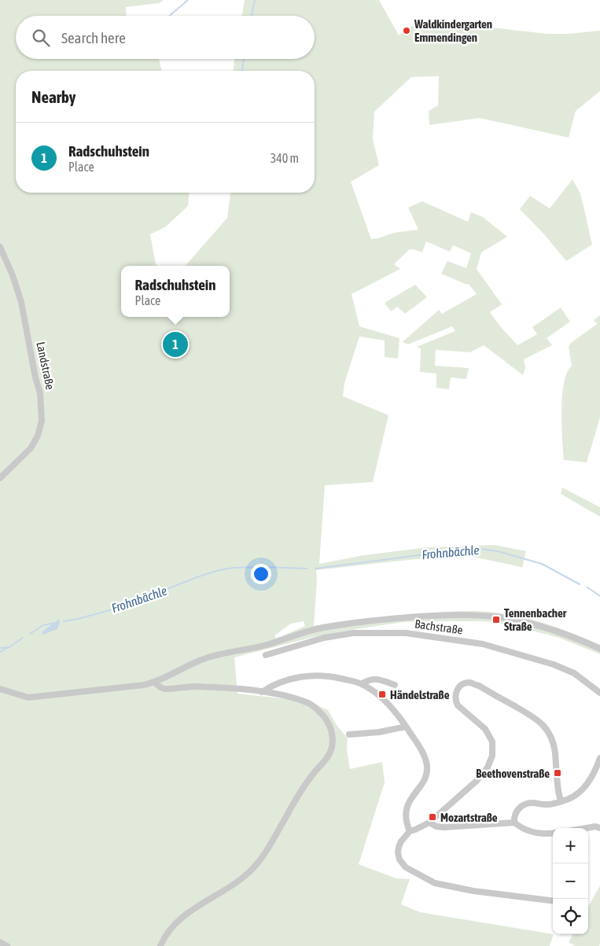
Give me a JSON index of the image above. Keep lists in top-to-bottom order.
{
  "streets": {
    "street": ["Landstraße", "Bachstraße"]
  },
  "water": ["Frohnbächle"],
  "places": {
    "other": ["Waldkindergarten Emmendingen"],
    "transit": [
      "Tennenbacher Straße",
      "Händelstraße",
      "Beethovenstraße",
      "Mozartstraße"
    ]
  },
  "page": {
    "search": "Search here",
    "heading": "Nearby",
    "list": [
      {
        "mark": "1",
        "name": "Radschuhstein",
        "note": "Place",
        "value": "340 m"
      }
    ],
    "popup": ["Radschuhstein", "Place"],
    "pins": "1",
    "map_buttons": ["+", "−"]
  }
}
